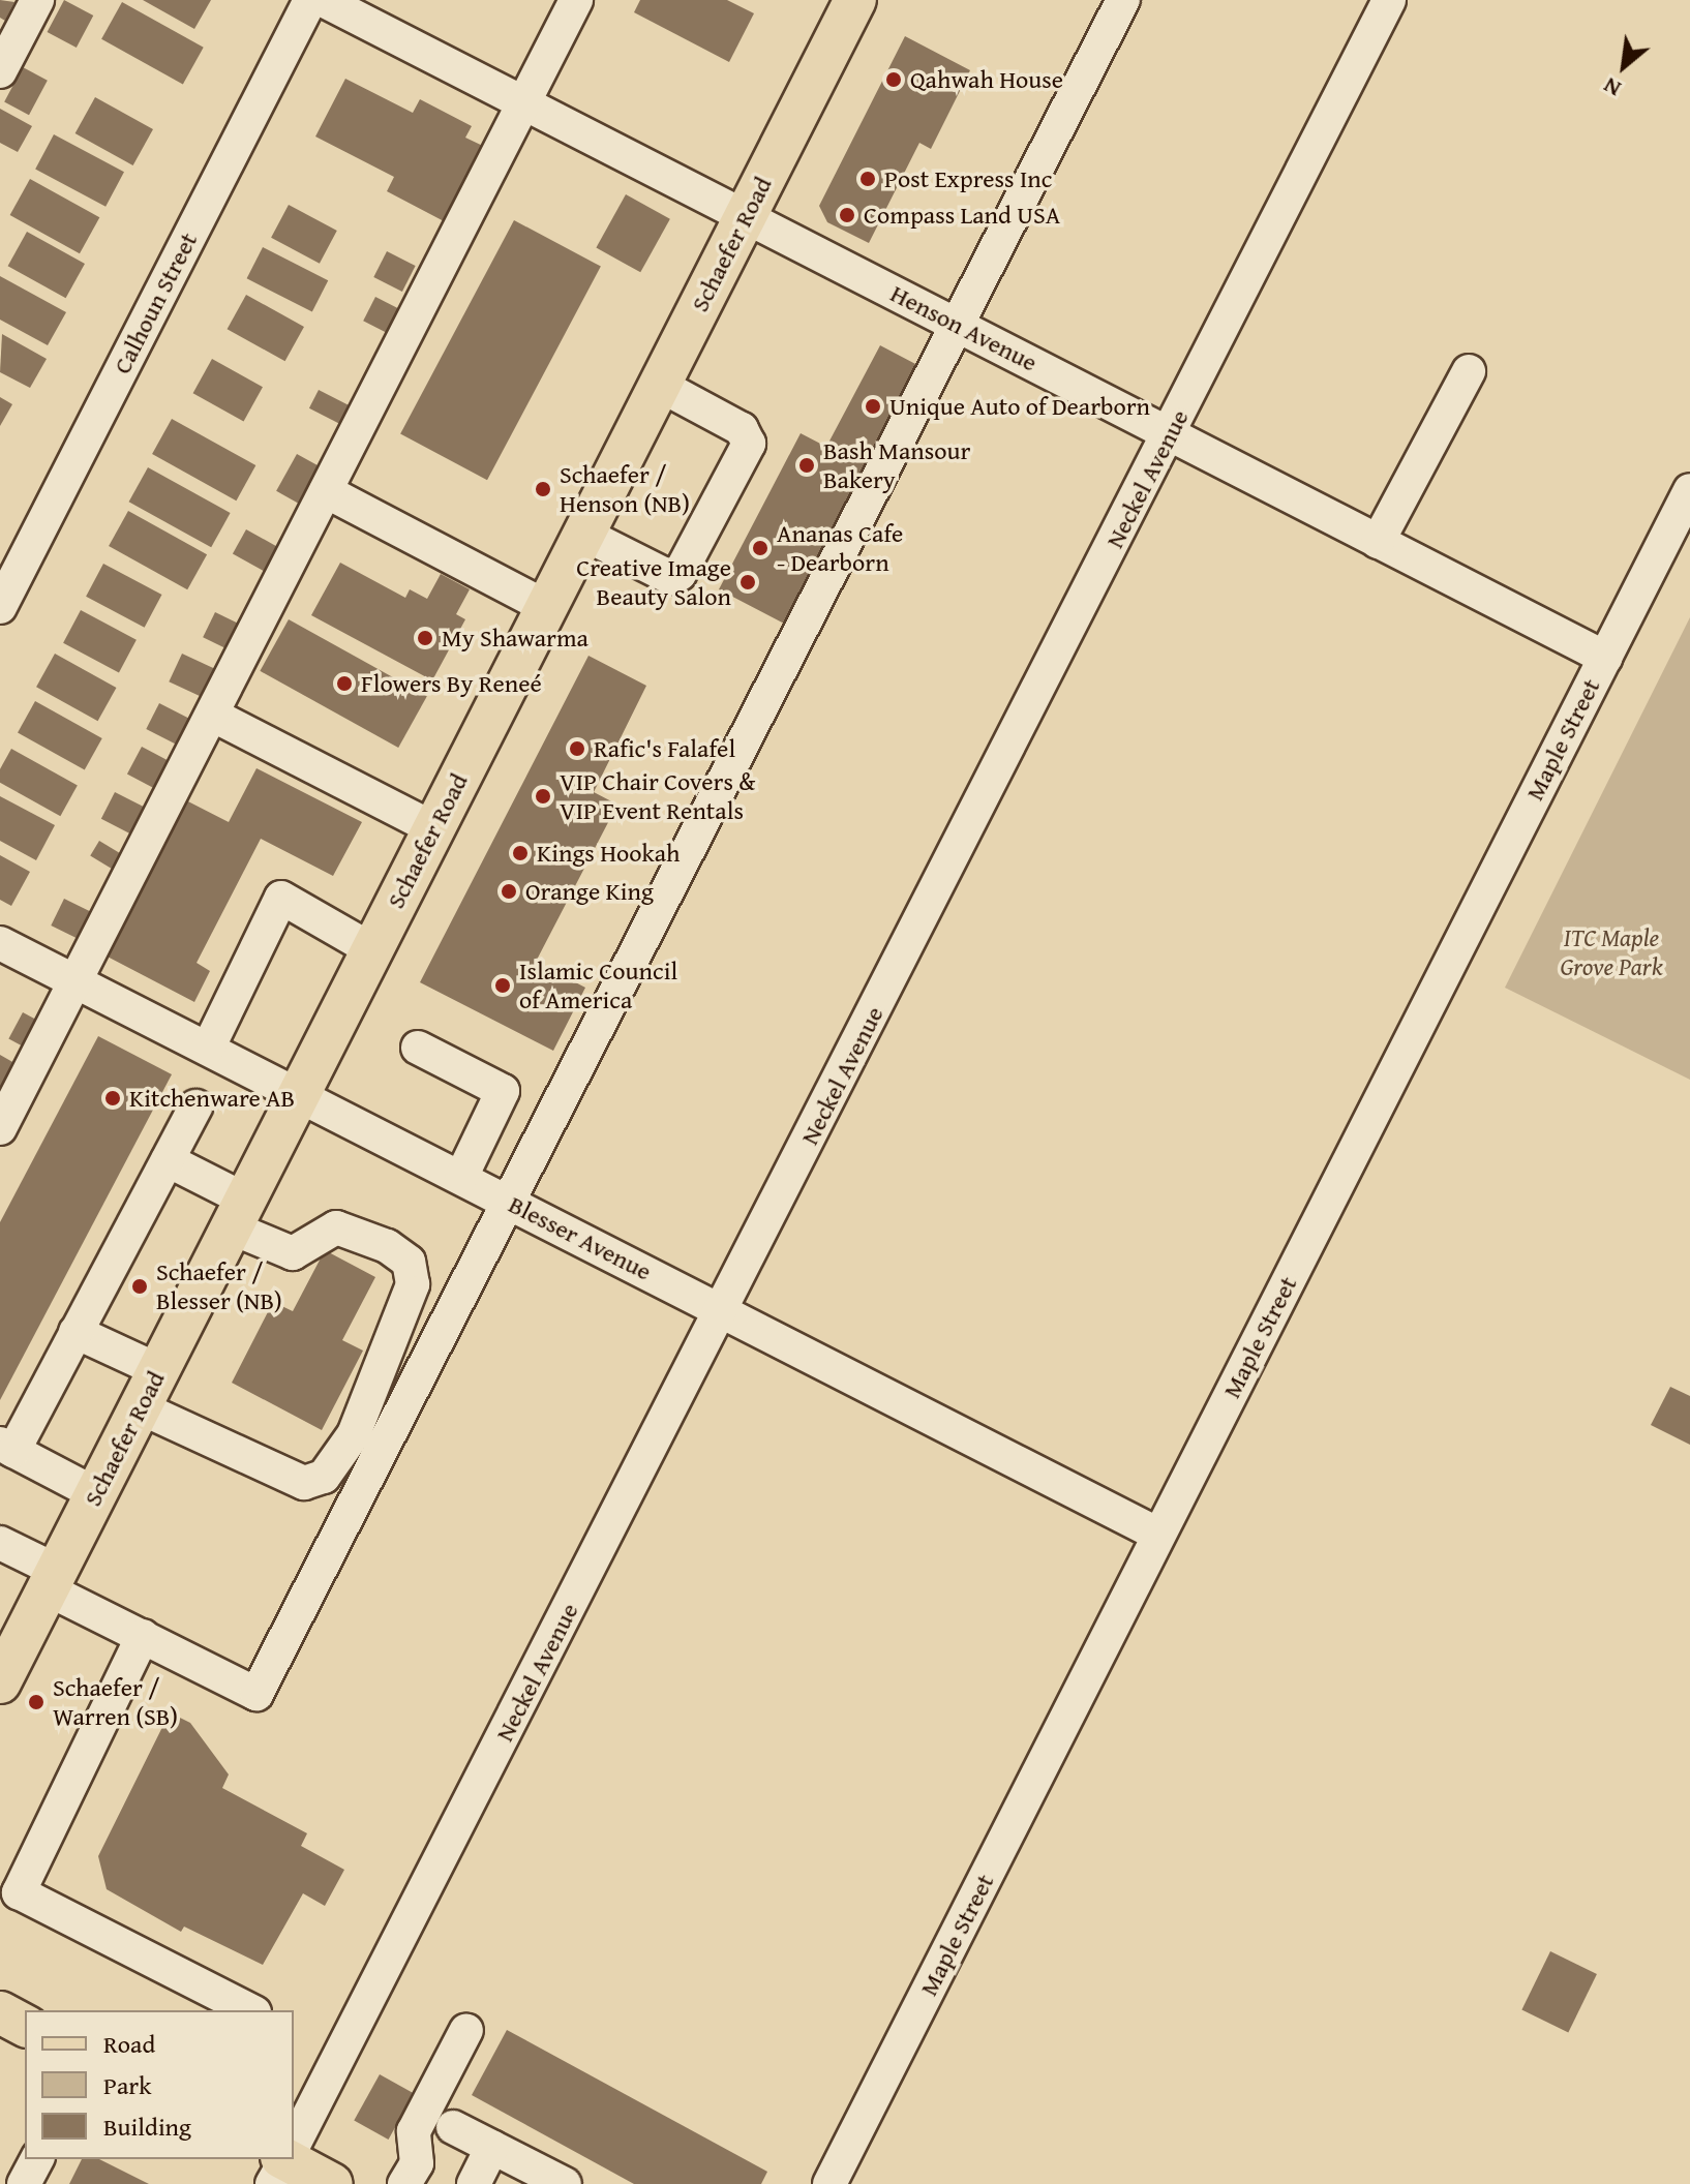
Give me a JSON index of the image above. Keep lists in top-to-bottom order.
{
  "streets": {
    "main road": ["Schaefer Road"],
    "street": [
      "Calhoun Street",
      "Henson Avenue",
      "Neckel Avenue",
      "Maple Street",
      "Blesser Avenue"
    ]
  },
  "crossings": [
    ["Schaefer Road", "Henson Avenue"],
    ["Schaefer Road", "Blesser Avenue"],
    ["Henson Avenue", "Neckel Avenue"],
    ["Henson Avenue", "Maple Street"],
    ["Neckel Avenue", "Blesser Avenue"],
    ["Maple Street", "Blesser Avenue"]
  ],
  "parks": ["ITC Maple Grove Park"],
  "places": [
    "Qahwah House",
    "Post Express Inc",
    "Compass Land USA",
    "Unique Auto of Dearborn",
    "Bash Mansour Bakery",
    "Schaefer / Henson (NB)",
    "Ananas Cafe - Dearborn",
    "Creative Image Beauty Salon",
    "My Shawarma",
    "Flowers By Reneé",
    "Rafic's Falafel",
    "VIP Chair Covers & VIP Event Rentals",
    "Kings Hookah",
    "Orange King",
    "Islamic Council of America",
    "Kitchenware AB",
    "Schaefer / Blesser (NB)",
    "Schaefer / Warren (SB)"
  ],
  "legend": ["Road", "Park", "Building"],
  "north": "bottom left"
}
